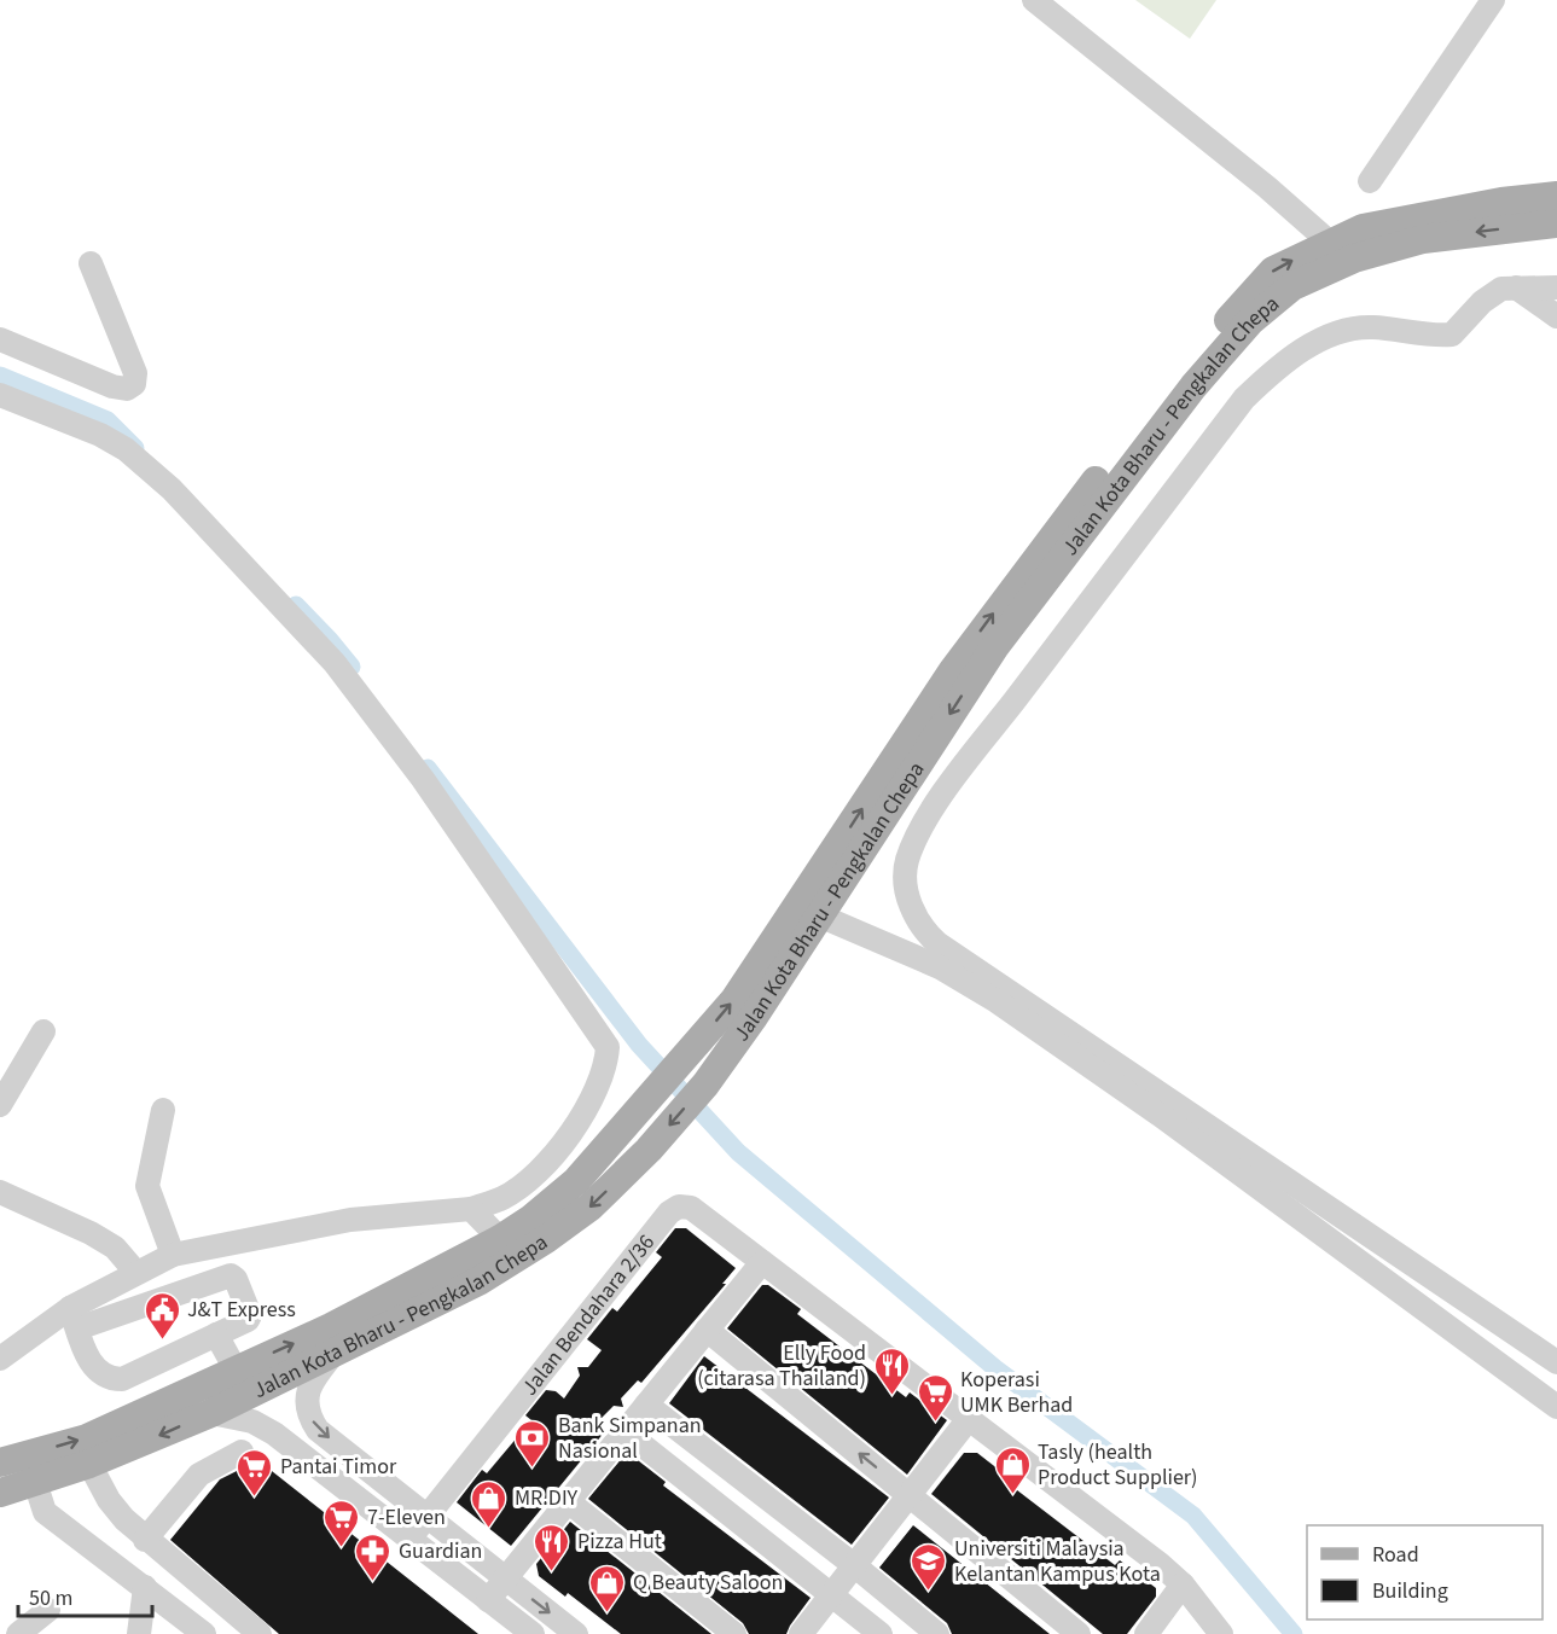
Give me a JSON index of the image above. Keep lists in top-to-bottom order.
{
  "streets": {
    "main road": ["Jalan Kota Bharu - Pengkalan Chepa"],
    "street": ["Jalan Bendahara 2/36"]
  },
  "places": {
    "public building": ["J&T Express"],
    "restaurant": ["Elly Food (citarasa Thailand)", "Pizza Hut"],
    "supermarket": ["Koperasi UMK Berhad", "Pantai Timor", "7-Eleven"],
    "bank": ["Bank Simpanan Nasional"],
    "shop": ["Tasly (health Product Supplier)", "MR.DIY", "Q Beauty Saloon"],
    "pharmacy": ["Guardian"],
    "school or university": ["Universiti Malaysia Kelantan Kampus Kota"]
  },
  "legend": ["Road", "Building"],
  "scale_bar": "50 m"
}
